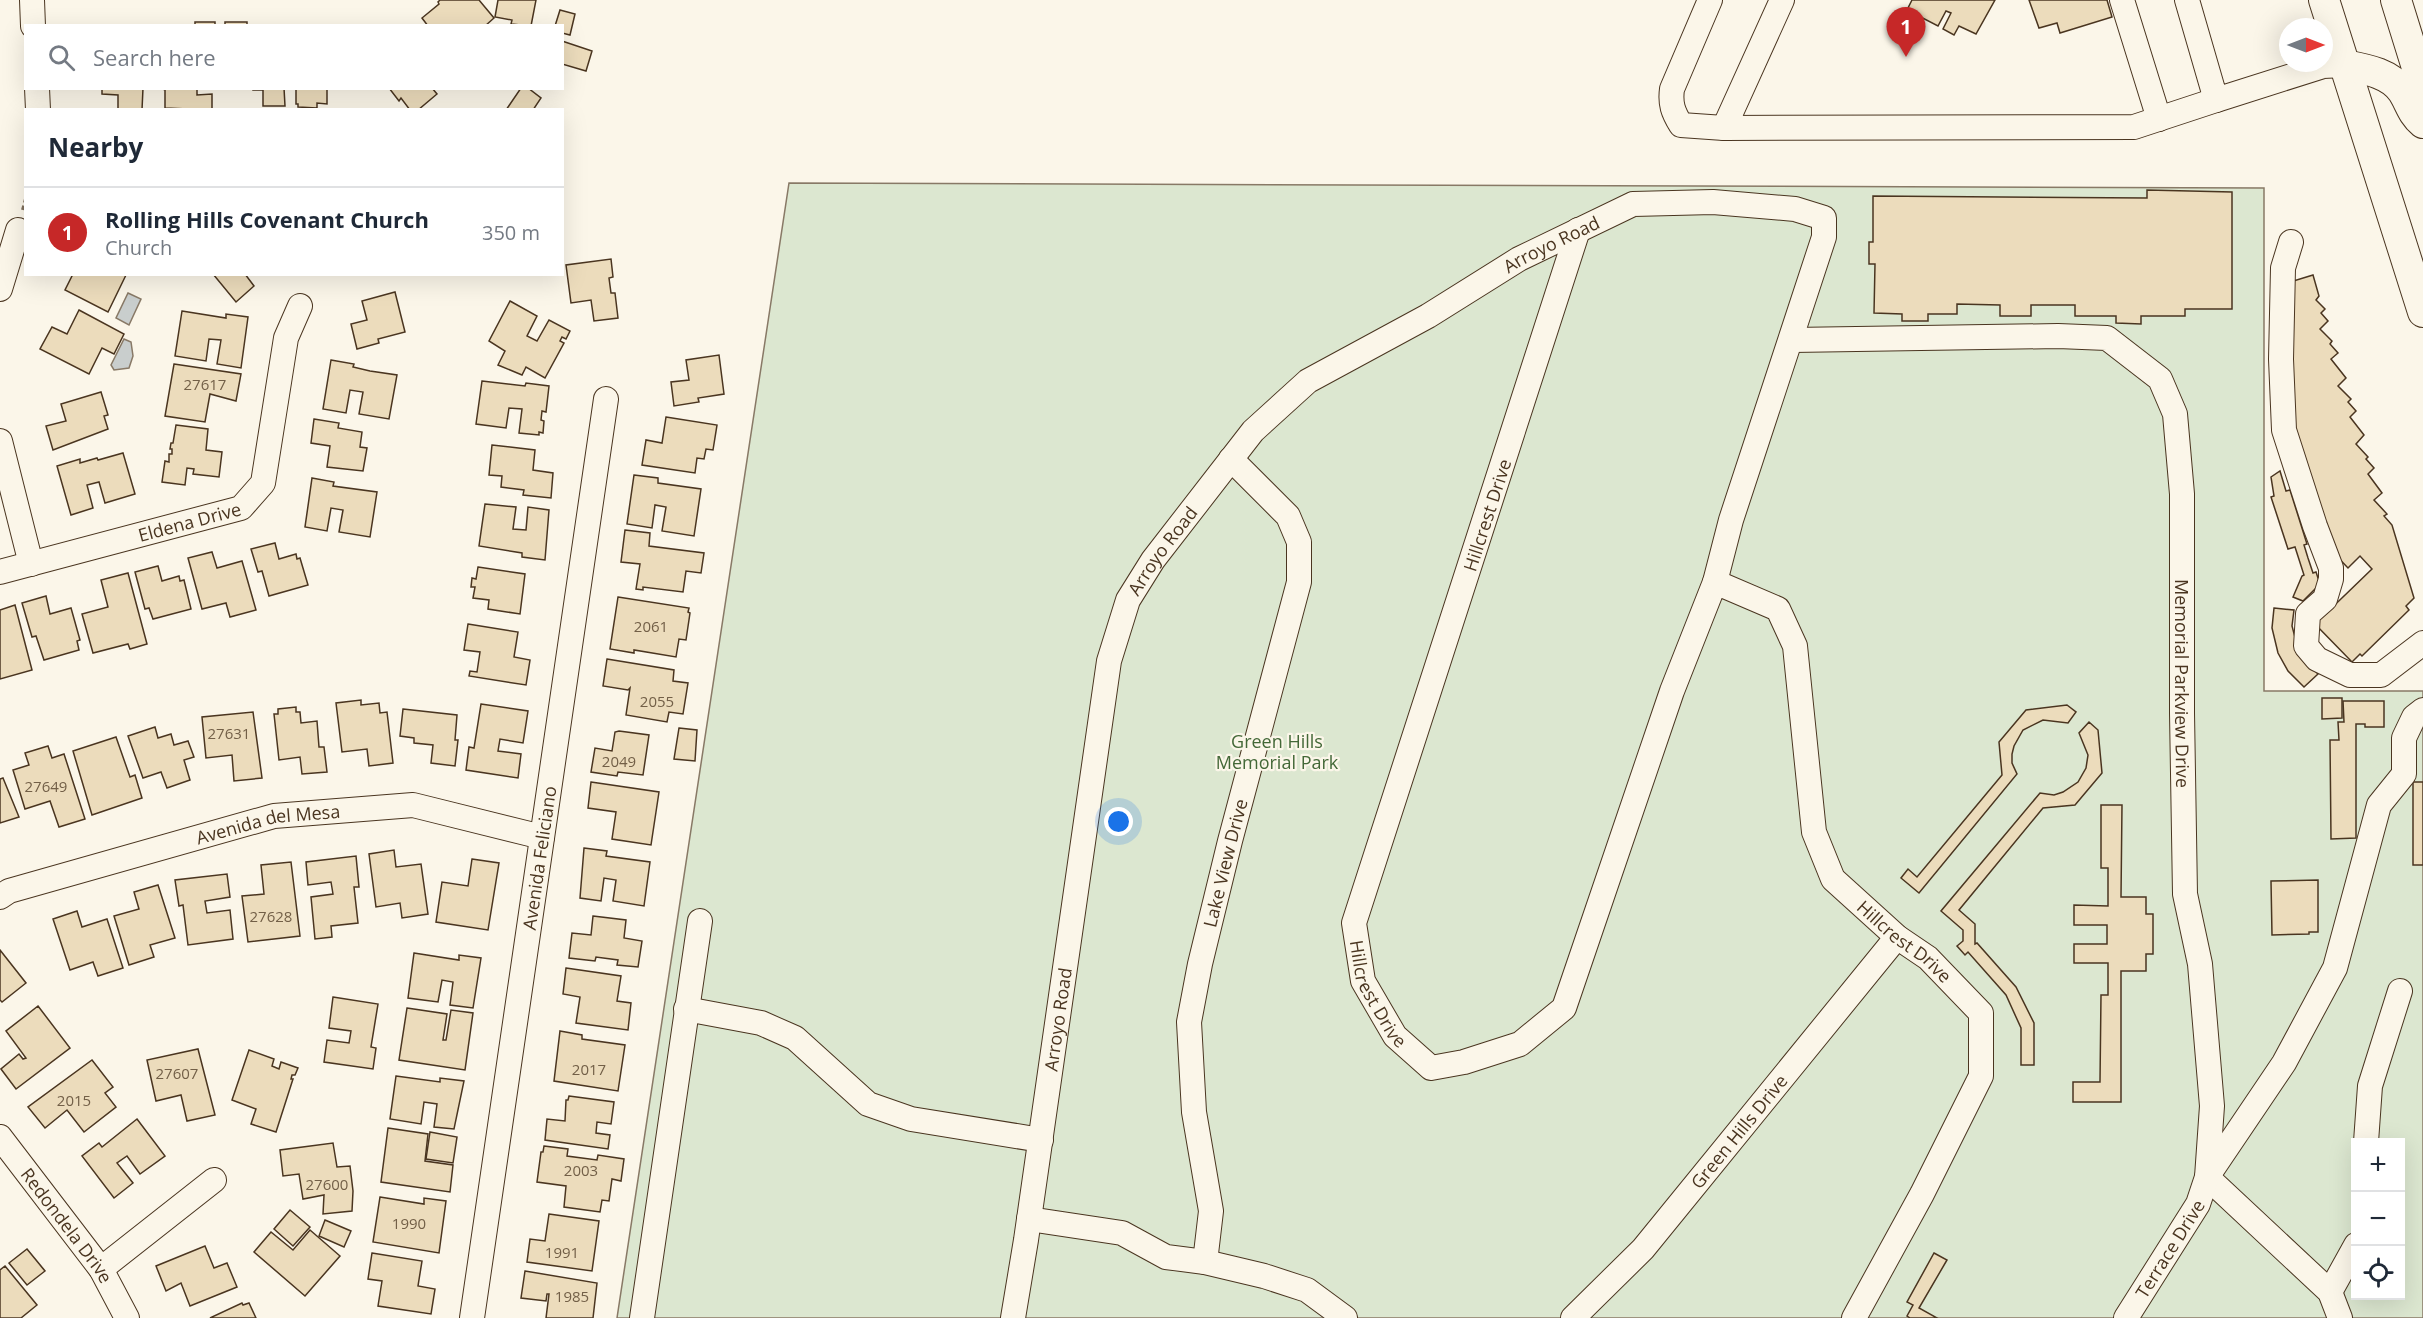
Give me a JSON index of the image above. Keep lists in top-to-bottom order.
{
  "streets": {
    "street": [
      "Arroyo Road",
      "Hillcrest Drive",
      "Eldena Drive",
      "Memorial Parkview Drive",
      "Avenida del Mesa",
      "Avenida Feliciano",
      "Lake View Drive",
      "Green Hills Drive",
      "Redondela Drive",
      "Terrace Drive"
    ]
  },
  "crossings": [
    ["Arroyo Road", "Hillcrest Drive"],
    ["Arroyo Road", "Lake View Drive"],
    ["Hillcrest Drive", "Memorial Parkview Drive"],
    ["Hillcrest Drive", "Green Hills Drive"],
    ["Memorial Parkview Drive", "Terrace Drive"],
    ["Avenida del Mesa", "Avenida Feliciano"]
  ],
  "parks": ["Green Hills Memorial Park"],
  "house_numbers": [
    "27617",
    "2061",
    "2055",
    "27631",
    "2049",
    "27649",
    "27628",
    "2017",
    "27607",
    "2015",
    "2003",
    "27600",
    "1990",
    "1991",
    "1985"
  ],
  "north": "right",
  "page": {
    "pins": "1",
    "search": "Search here",
    "heading": "Nearby",
    "list": [
      {
        "mark": "1",
        "name": "Rolling Hills Covenant Church",
        "note": "Church",
        "value": "350 m"
      }
    ],
    "map_buttons": ["+", "−"]
  }
}
